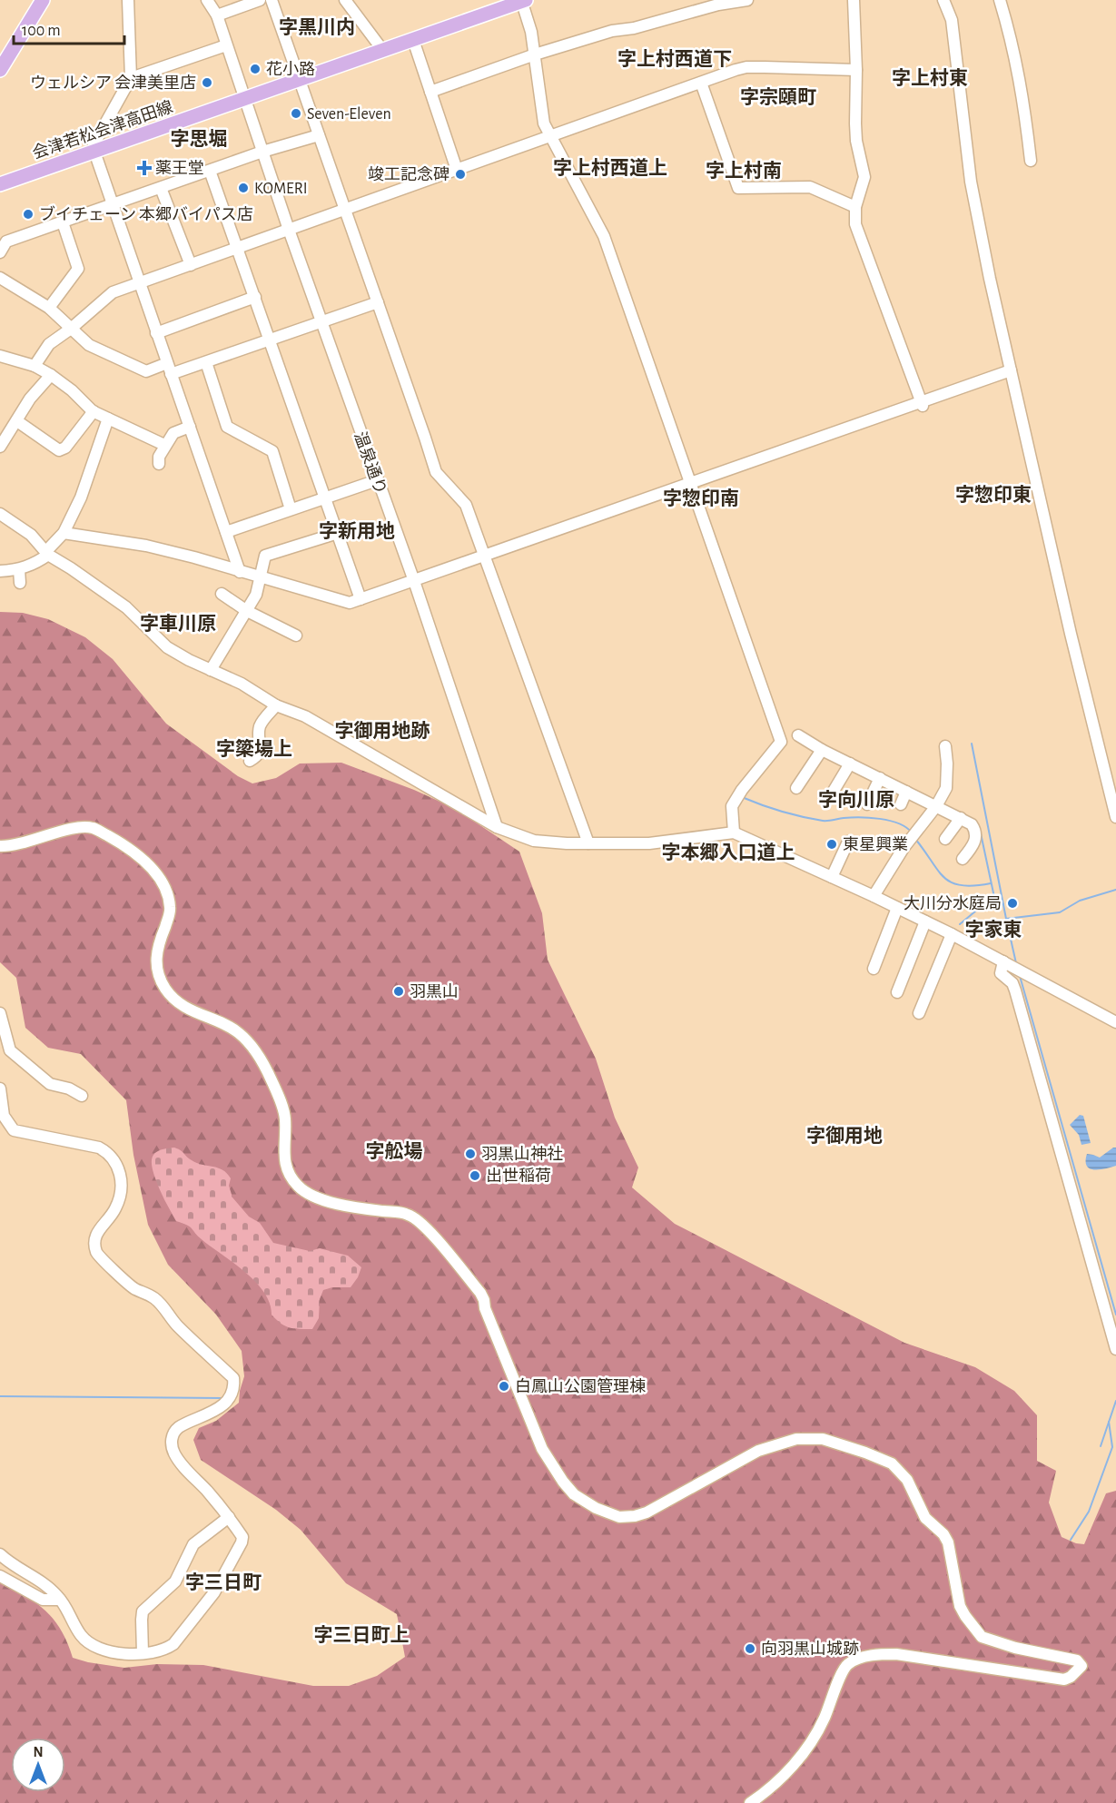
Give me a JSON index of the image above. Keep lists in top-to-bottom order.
{
  "streets": {
    "main road": ["会津若松会津高田線"],
    "street": ["温泉通り"]
  },
  "crossings": [
    ["会津若松会津高田線", "温泉通り"]
  ],
  "districts": [
    "字黒川内",
    "字上村西道下",
    "字上村東",
    "字宗頤町",
    "字思堀",
    "字上村西道上",
    "字上村南",
    "字惣印東",
    "字惣印南",
    "字新用地",
    "字車川原",
    "字御用地跡",
    "字簗場上",
    "字向川原",
    "字本郷入口道上",
    "字家東",
    "字御用地",
    "字舩場",
    "字三日町",
    "字三日町上"
  ],
  "places": {
    "other": [
      "花小路",
      "ウェルシア 会津美里店",
      "Seven-Eleven",
      "竣工記念碑",
      "KOMERI",
      "ブイチェーン 本郷バイパス店",
      "東星興業",
      "大川分水庭局",
      "羽黒山",
      "羽黒山神社",
      "出世稲荷",
      "白鳳山公園管理棟",
      "向羽黒山城跡"
    ],
    "health": ["薬王堂"]
  },
  "scale_bar": "100 m",
  "north": "top"
}
